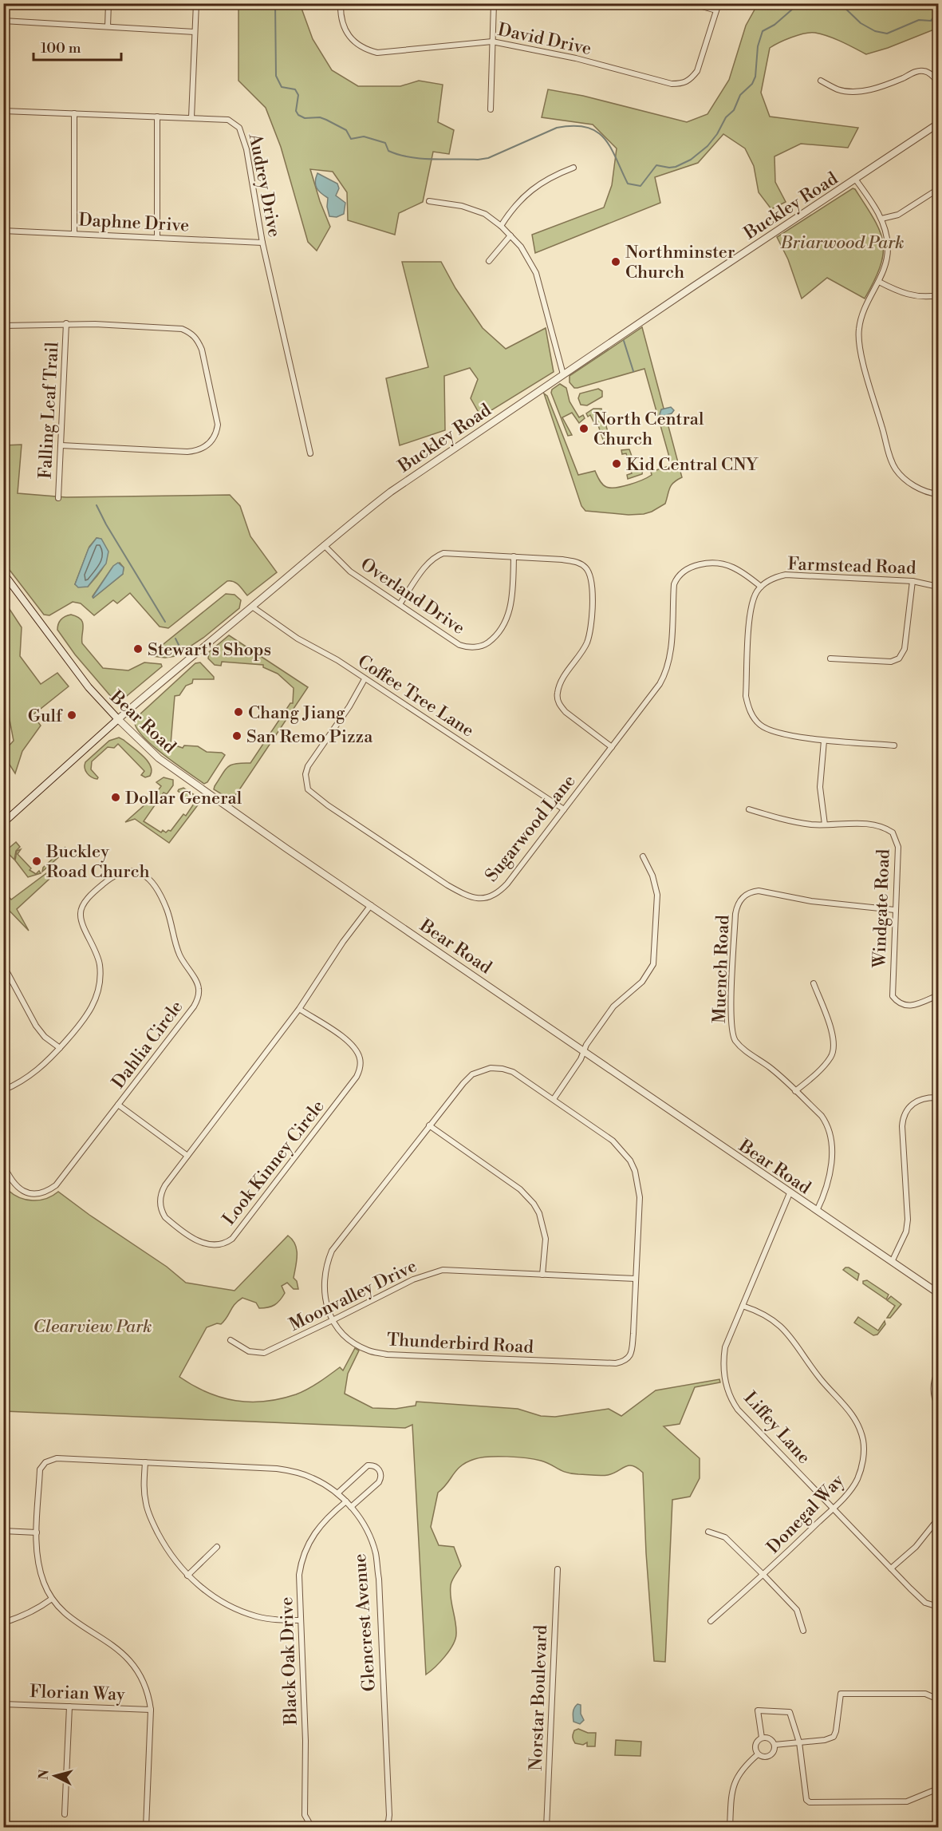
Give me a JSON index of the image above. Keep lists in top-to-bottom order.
{
  "streets": {
    "main road": ["Buckley Road", "Bear Road"],
    "street": [
      "David Drive",
      "Audrey Drive",
      "Daphne Drive",
      "Falling Leaf Trail",
      "Farmstead Road",
      "Overland Drive",
      "Coffee Tree Lane",
      "Sugarwood Lane",
      "Windgate Road",
      "Muench Road",
      "Dahlia Circle",
      "Look Kinney Circle",
      "Moonvalley Drive",
      "Thunderbird Road",
      "Liffey Lane",
      "Donegal Way",
      "Glencrest Avenue",
      "Black Oak Drive",
      "Florian Way",
      "Norstar Boulevard"
    ]
  },
  "crossings": [
    ["Audrey Drive", "Daphne Drive"],
    ["Buckley Road", "Overland Drive"],
    ["Buckley Road", "Coffee Tree Lane"],
    ["Buckley Road", "Bear Road"],
    ["Farmstead Road", "Sugarwood Lane"],
    ["Coffee Tree Lane", "Sugarwood Lane"],
    ["Bear Road", "Muench Road"],
    ["Bear Road", "Look Kinney Circle"],
    ["Bear Road", "Liffey Lane"],
    ["Windgate Road", "Muench Road"],
    ["Moonvalley Drive", "Thunderbird Road"],
    ["Liffey Lane", "Donegal Way"],
    ["Glencrest Avenue", "Black Oak Drive"]
  ],
  "parks": ["Briarwood Park", "Clearview Park"],
  "places": [
    "Northminster Church",
    "North Central Church",
    "Kid Central CNY",
    "Stewart's Shops",
    "Chang Jiang",
    "Gulf",
    "San Remo Pizza",
    "Dollar General",
    "Buckley Road Church"
  ],
  "scale_bar": "100 m",
  "north": "left"
}
